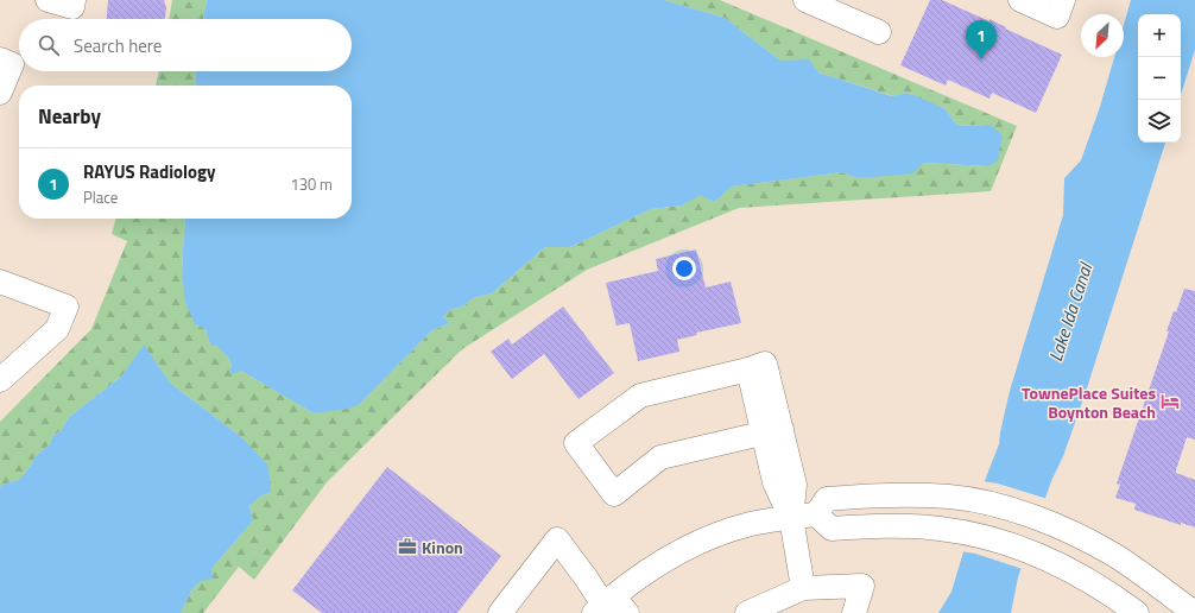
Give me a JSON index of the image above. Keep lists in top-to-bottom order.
{
  "water": ["Lake Ida Canal"],
  "places": {
    "hotel": ["TownePlace Suites Boynton Beach"],
    "office": ["Kinon"]
  },
  "north": "bottom left",
  "page": {
    "map_buttons": ["+", "−"],
    "search": "Search here",
    "pins": "1",
    "heading": "Nearby",
    "list": [
      {
        "mark": "1",
        "name": "RAYUS Radiology",
        "note": "Place",
        "value": "130 m"
      }
    ]
  }
}
